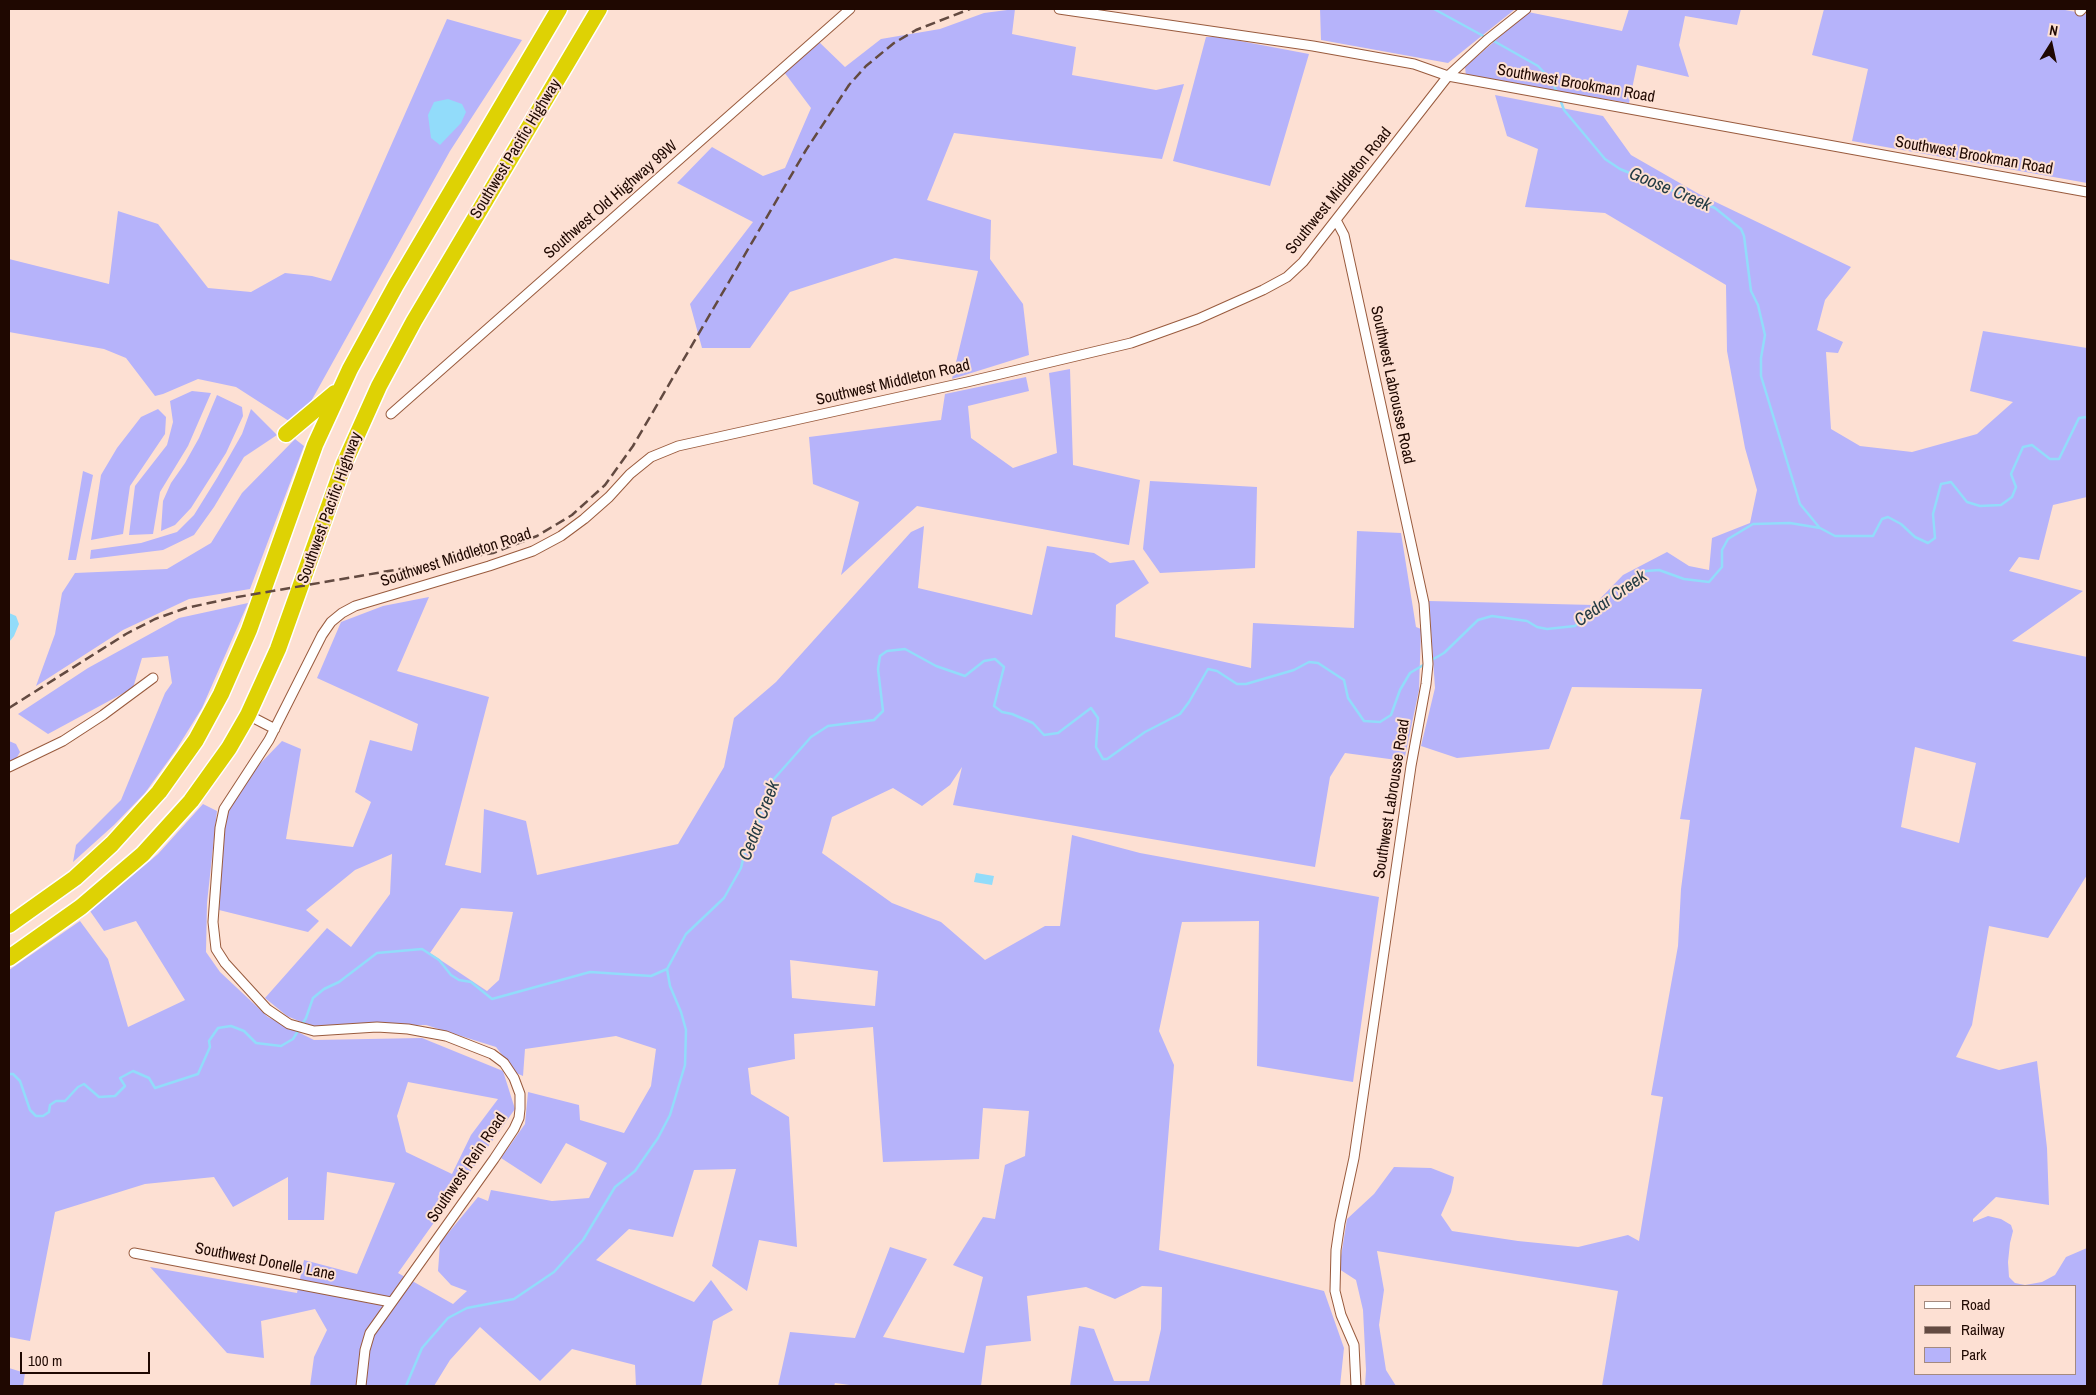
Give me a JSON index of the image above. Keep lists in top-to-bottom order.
{
  "streets": {
    "highway": ["Southwest Pacific Highway"],
    "street": [
      "Southwest Brookman Road",
      "Southwest Middleton Road",
      "Southwest Old Highway 99W",
      "Southwest Labrousse Road",
      "Southwest Rein Road",
      "Southwest Donelle Lane"
    ]
  },
  "crossings": [
    ["Southwest Brookman Road", "Southwest Middleton Road"],
    ["Southwest Middleton Road", "Southwest Labrousse Road"],
    ["Southwest Middleton Road", "Southwest Rein Road"],
    ["Southwest Rein Road", "Southwest Donelle Lane"]
  ],
  "water": ["Goose Creek", "Cedar Creek"],
  "legend": ["Road", "Railway", "Park"],
  "scale_bar": "100 m",
  "north": "top"
}
